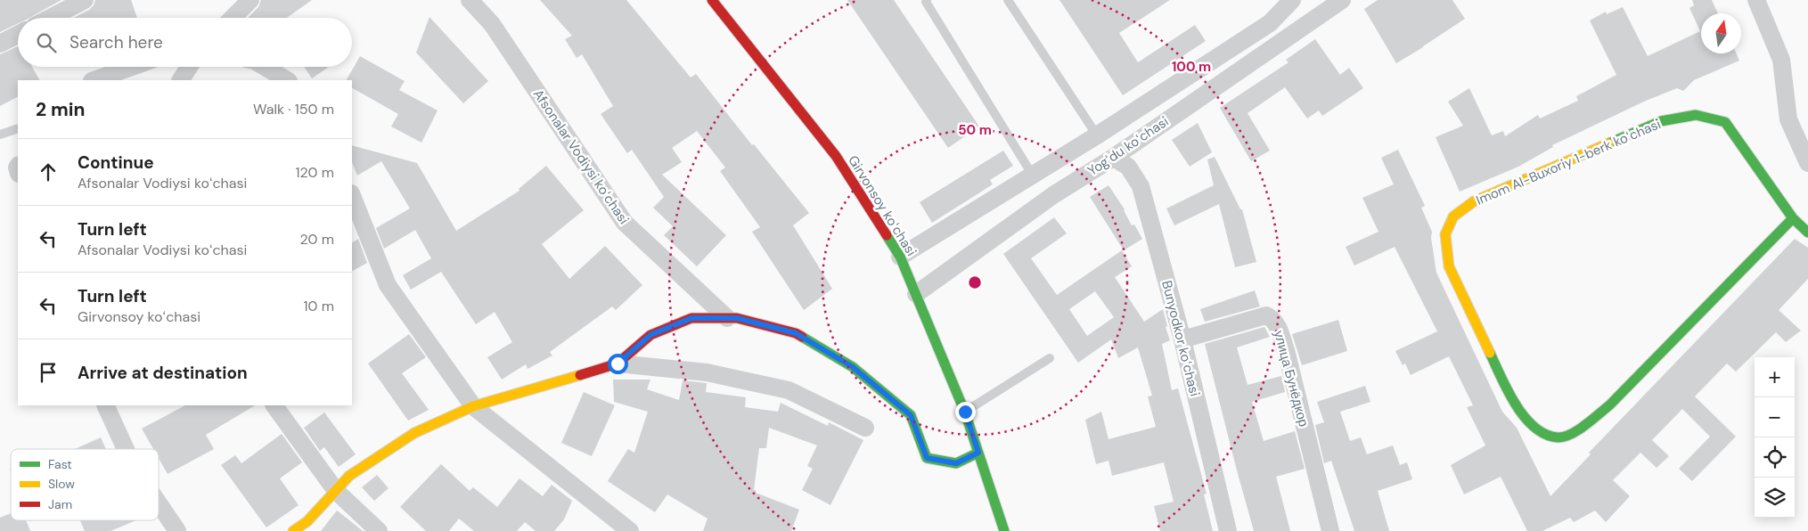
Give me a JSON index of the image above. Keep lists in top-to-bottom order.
{
  "streets": {
    "street": [
      "Yogʻdu koʻchasi",
      "Afsonalar Vodiysi koʻchasi",
      "Imom Al-Buxoriy 1-berk koʻchasi",
      "Girvonsoy koʻchasi",
      "Bunyodkor koʻchasi",
      "улица Бунёдкор"
    ]
  },
  "crossings": [
    ["Yogʻdu koʻchasi", "Girvonsoy koʻchasi"],
    ["Yogʻdu koʻchasi", "Bunyodkor koʻchasi"],
    ["Bunyodkor koʻchasi", "улица Бунёдкор"]
  ],
  "legend": ["Fast", "Slow", "Jam"],
  "north": "top",
  "page": {
    "search": "Search here",
    "heading": ["2 min", "Walk · 150 m"],
    "list": [
      ["Continue", "Afsonalar Vodiysi koʻchasi", "120 m"],
      ["Turn left", "Afsonalar Vodiysi koʻchasi", "20 m"],
      ["Turn left", "Girvonsoy koʻchasi", "10 m"],
      "Arrive at destination"
    ],
    "map_buttons": ["+", "−"]
  },
  "rings": ["100 m", "50 m"]
}
